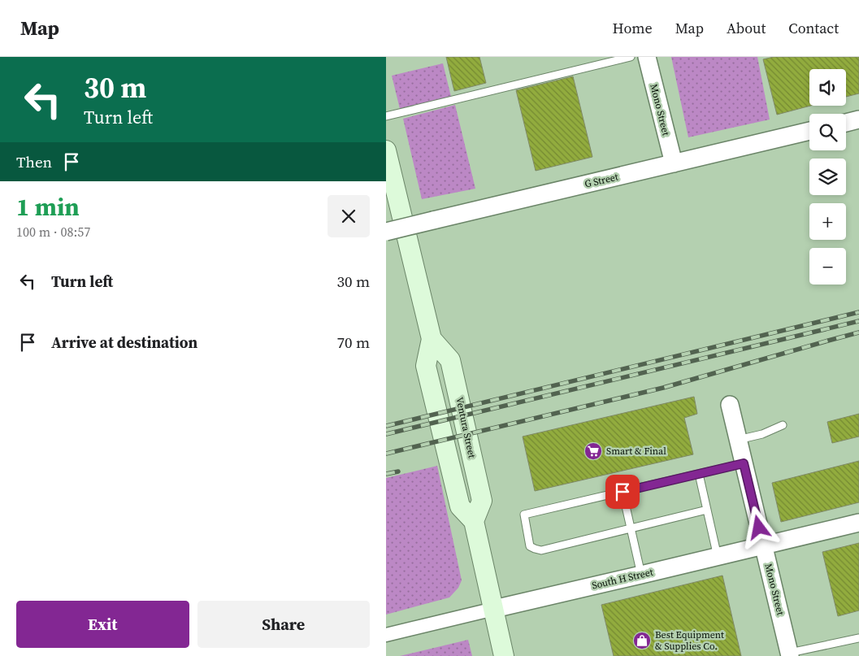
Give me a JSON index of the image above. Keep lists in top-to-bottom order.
{
  "streets": {
    "street": ["Mono Street", "G Street", "South H Street"]
  },
  "crossings": [
    ["Mono Street", "G Street"],
    ["Mono Street", "South H Street"]
  ],
  "places": {
    "supermarket": ["Smart & Final"],
    "shop": ["Best Equipment & Supplies Co."]
  },
  "page": {
    "header": "Map",
    "nav": [
      "Home",
      "Map",
      "About",
      "Contact"
    ],
    "turn": ["30 m", "Turn left"],
    "map_buttons": ["+", "−"],
    "then": "Then",
    "heading": ["1 min", "100 m · 08:57"],
    "list": [
      {
        "name": "Turn left",
        "value": "30 m"
      },
      {
        "name": "Arrive at destination",
        "value": "70 m"
      }
    ],
    "buttons": ["Exit", "Share"]
  }
}
